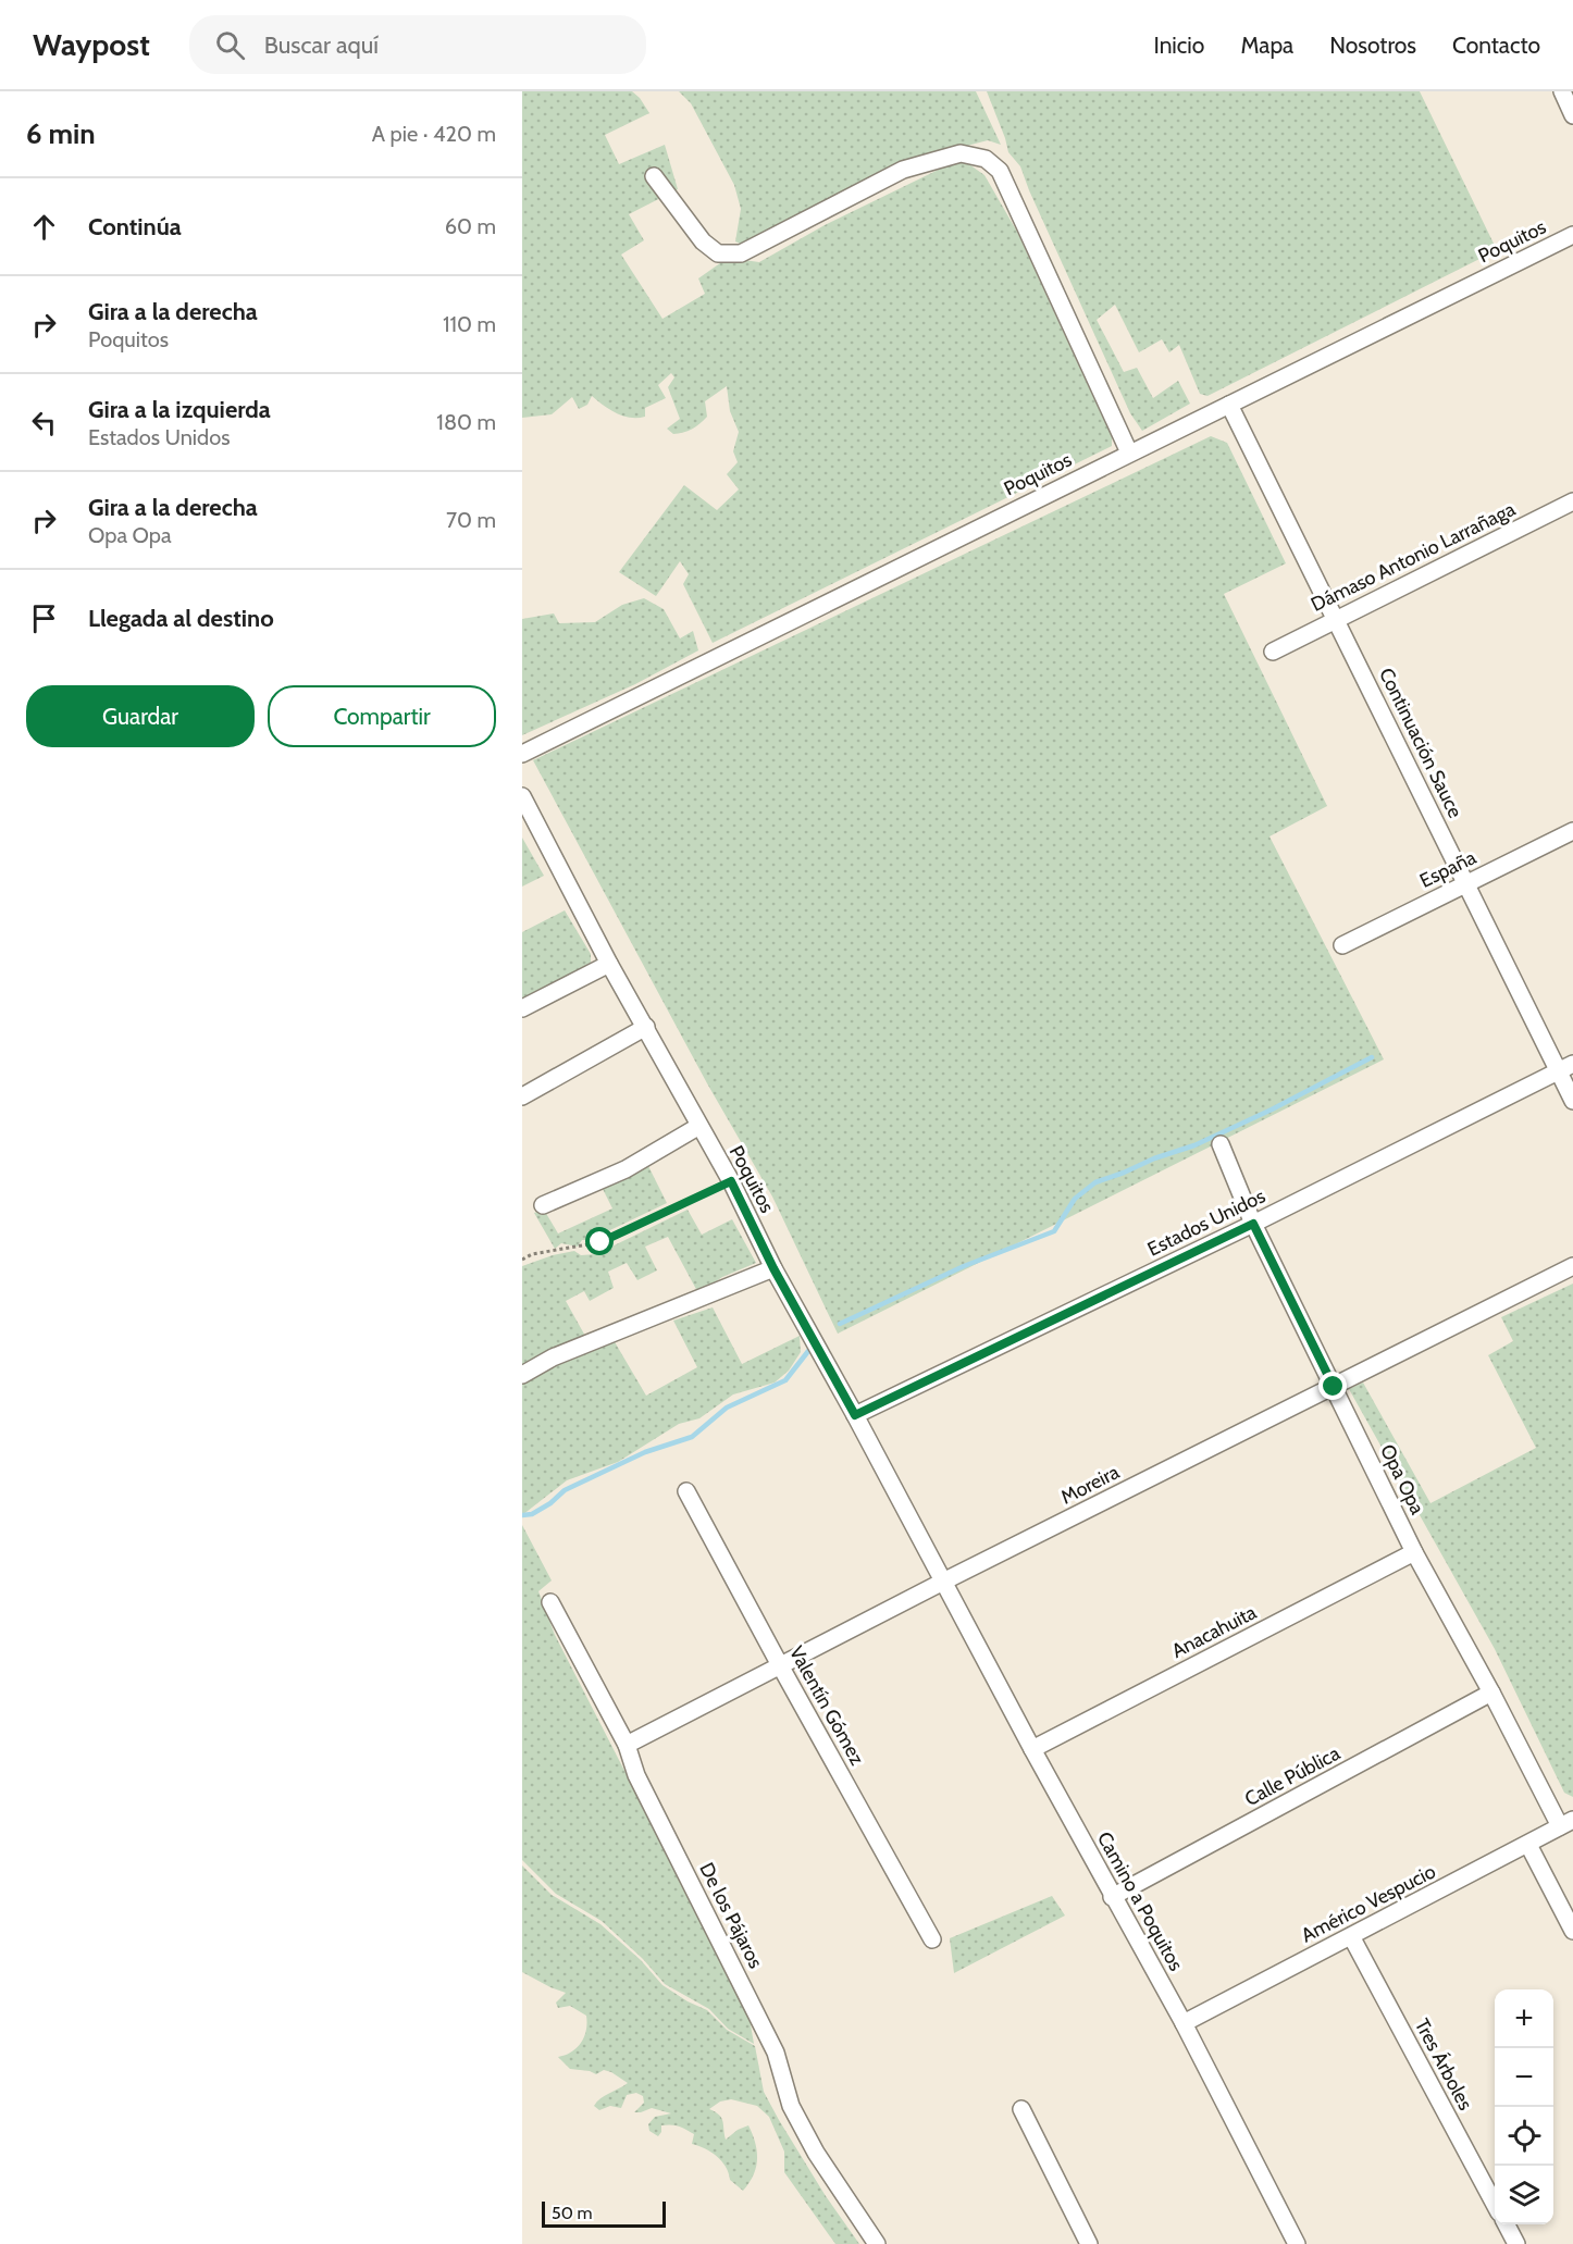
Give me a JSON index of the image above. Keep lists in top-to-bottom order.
{
  "streets": {
    "street": [
      "Poquitos",
      "Dámaso Antonio Larrañaga",
      "Continuación Sauce",
      "España",
      "Estados Unidos",
      "Opa Opa",
      "Moreira",
      "Anacahuita",
      "Valentín Gómez",
      "Calle Pública",
      "Camino a Poquitos",
      "Américo Vespucio",
      "De los Pájaros",
      "Tres Árboles"
    ]
  },
  "crossings": [
    ["Poquitos", "Continuación Sauce"],
    ["Poquitos", "Estados Unidos"],
    ["Poquitos", "Moreira"],
    ["Poquitos", "Camino a Poquitos"],
    ["Dámaso Antonio Larrañaga", "Continuación Sauce"],
    ["Continuación Sauce", "España"],
    ["Continuación Sauce", "Estados Unidos"],
    ["Estados Unidos", "Opa Opa"],
    ["Opa Opa", "Moreira"],
    ["Opa Opa", "Anacahuita"],
    ["Opa Opa", "Calle Pública"],
    ["Opa Opa", "Américo Vespucio"],
    ["Moreira", "Valentín Gómez"],
    ["Moreira", "Camino a Poquitos"],
    ["Moreira", "De los Pájaros"],
    ["Anacahuita", "Camino a Poquitos"],
    ["Calle Pública", "Camino a Poquitos"],
    ["Camino a Poquitos", "Américo Vespucio"],
    ["Américo Vespucio", "Tres Árboles"]
  ],
  "scale_bar": "50 m",
  "page": {
    "header": "Waypost",
    "search": "Buscar aquí",
    "nav": [
      "Inicio",
      "Mapa",
      "Nosotros",
      "Contacto"
    ],
    "heading": ["6 min", "A pie · 420 m"],
    "list": [
      ["Continúa", "60 m"],
      ["Gira a la derecha", "Poquitos", "110 m"],
      ["Gira a la izquierda", "Estados Unidos", "180 m"],
      ["Gira a la derecha", "Opa Opa", "70 m"],
      "Llegada al destino"
    ],
    "buttons": ["Guardar", "Compartir"],
    "map_buttons": ["+", "−"],
    "scale": "50 m"
  }
}
